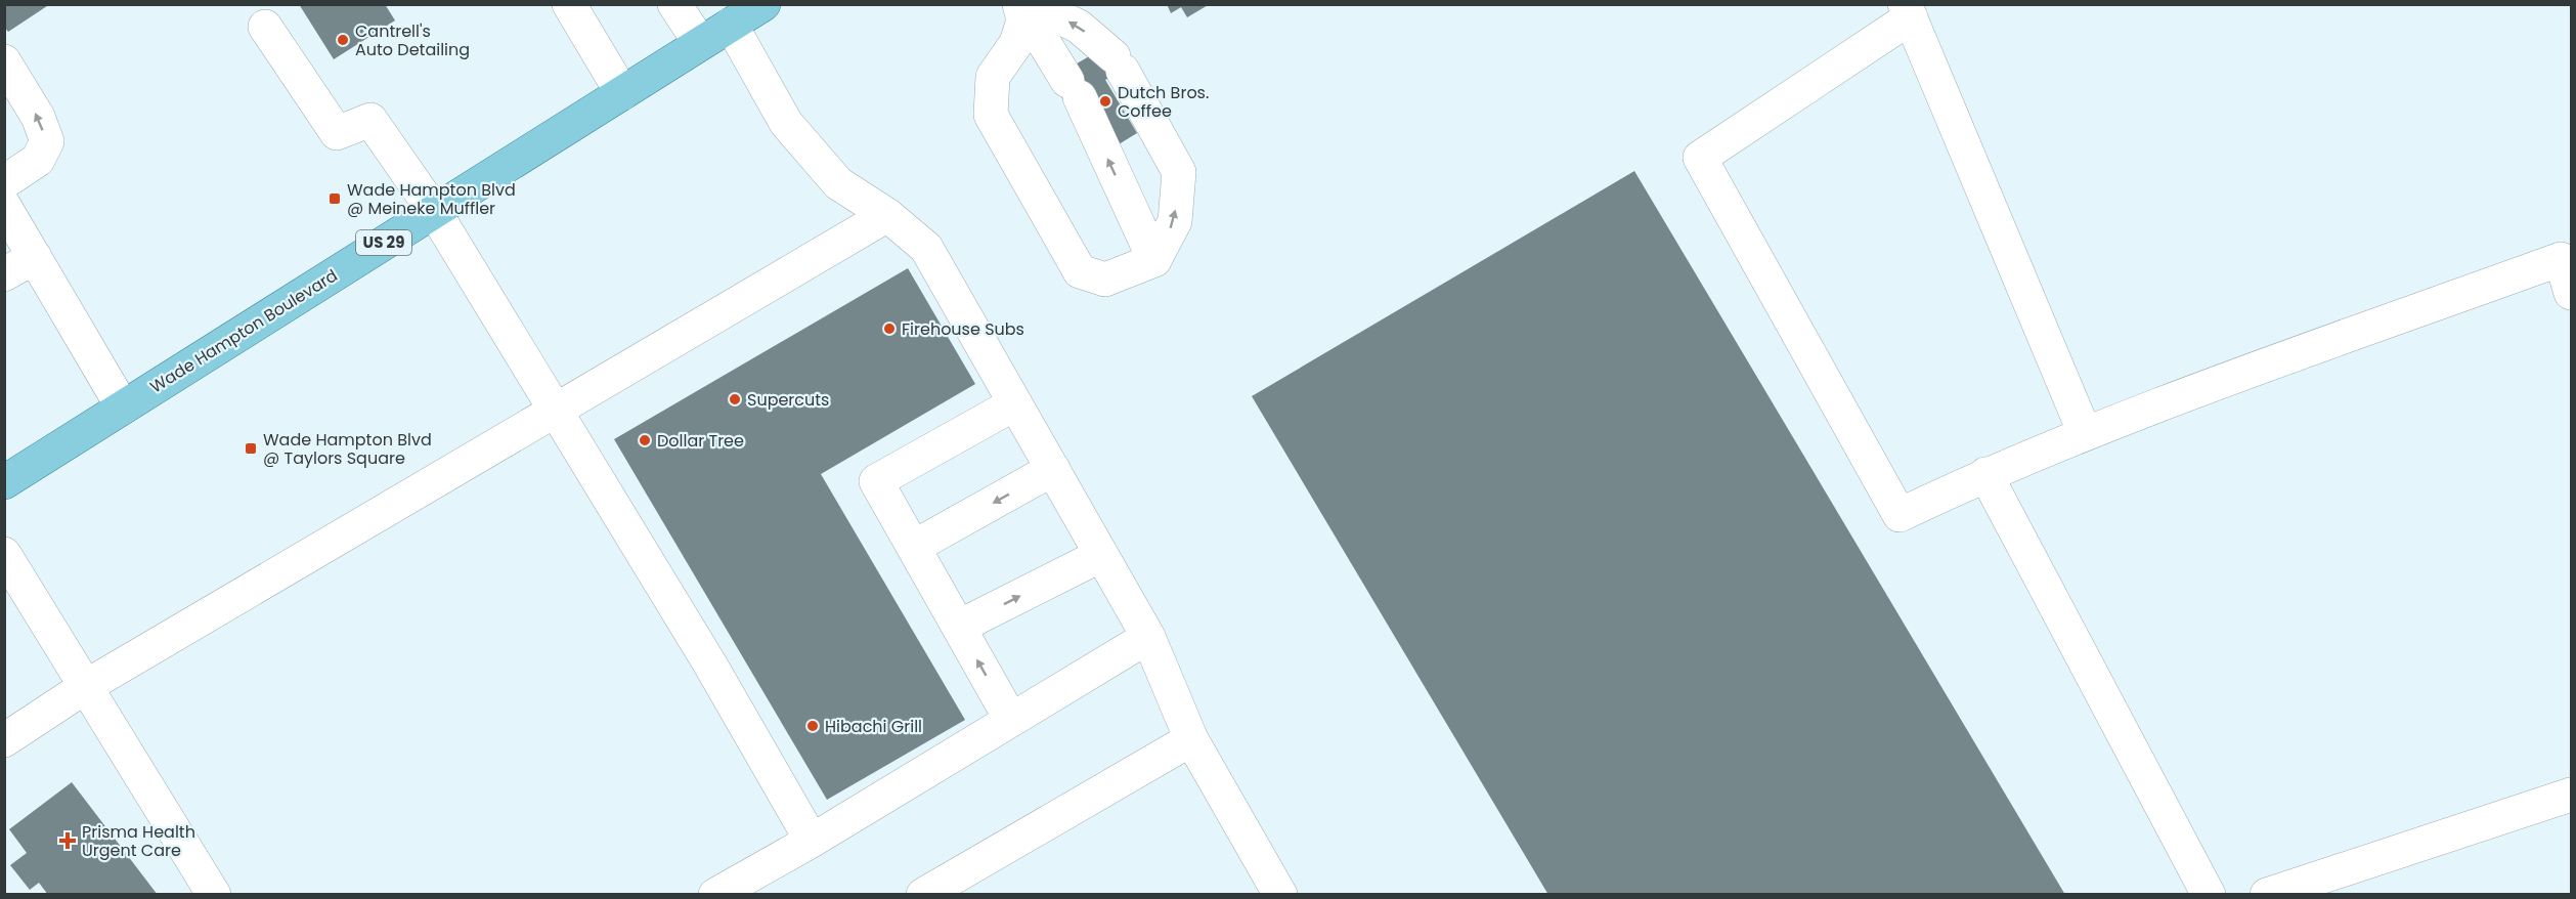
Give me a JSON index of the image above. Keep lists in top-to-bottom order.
{
  "streets": {
    "main road": ["US 29", "Wade Hampton Boulevard"]
  },
  "places": {
    "other": [
      "Cantrell's Auto Detailing",
      "Dutch Bros. Coffee",
      "Firehouse Subs",
      "Supercuts",
      "Dollar Tree",
      "Hibachi Grill"
    ],
    "transit": ["Wade Hampton Blvd @ Meineke Muffler", "Wade Hampton Blvd @ Taylors Square"],
    "health": ["Prisma Health Urgent Care"]
  }
}
